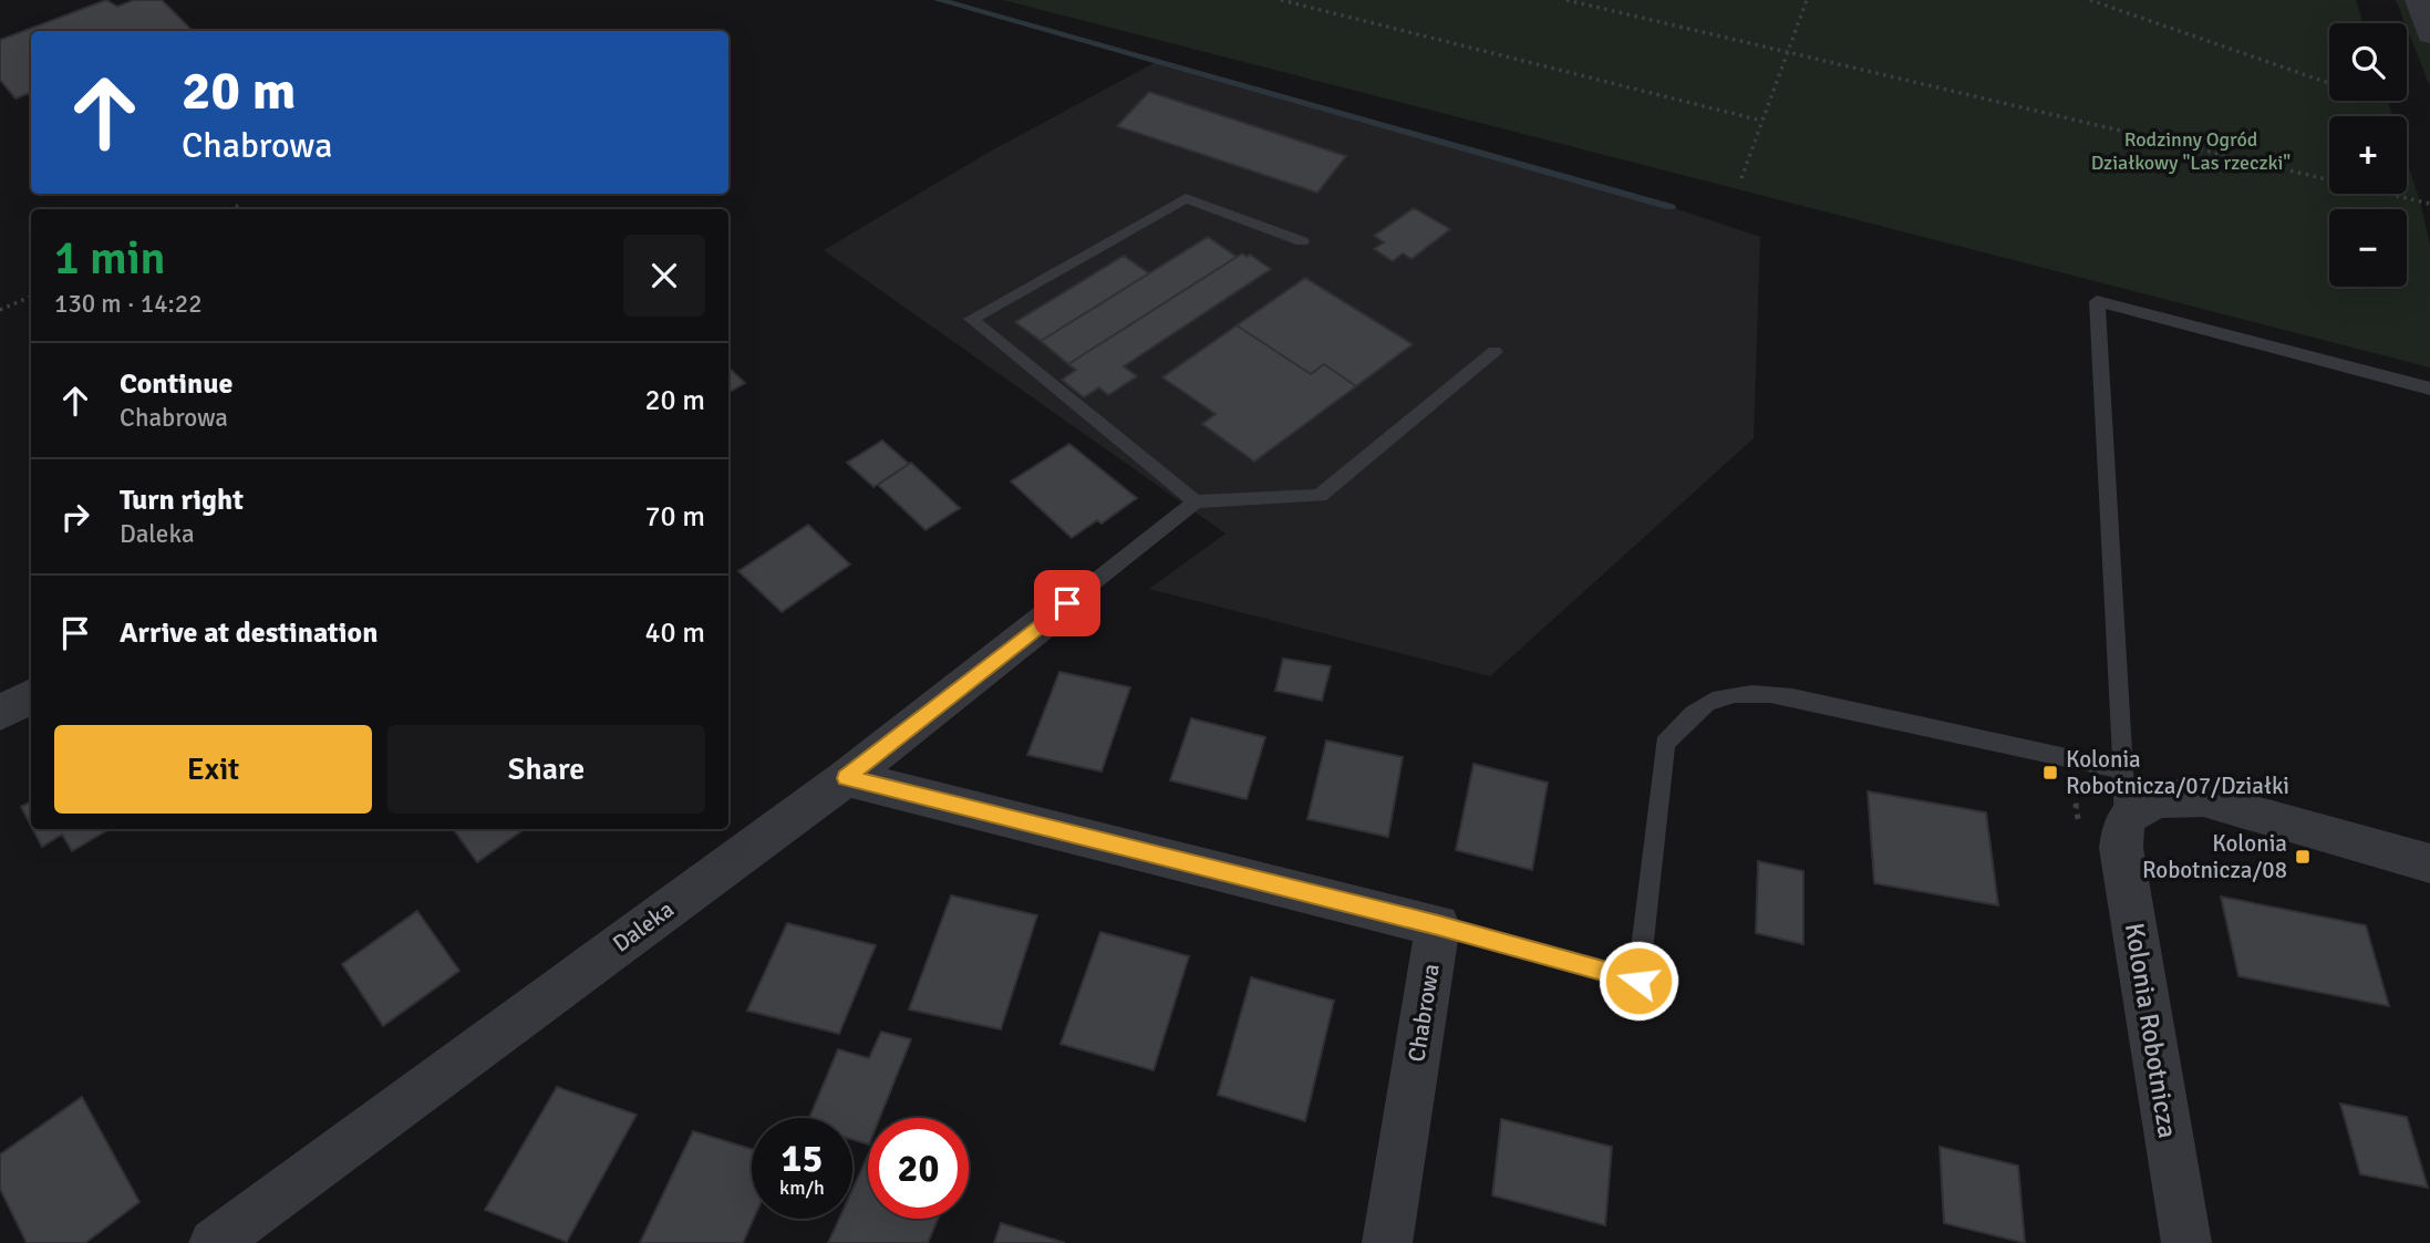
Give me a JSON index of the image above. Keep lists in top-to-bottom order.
{
  "streets": {
    "street": ["Daleka", "Chabrowa", "Kolonia Robotnicza"]
  },
  "parks": ["Rodzinny Ogród Działkowy \"Las rzeczki\""],
  "places": {
    "transit": ["Kolonia Robotnicza/07/Działki", "Kolonia Robotnicza/08"]
  },
  "page": {
    "map_buttons": ["+", "−"],
    "turn": ["20 m", "Chabrowa"],
    "heading": ["1 min", "130 m · 14:22"],
    "list": [
      {
        "name": "Continue",
        "note": "Chabrowa",
        "value": "20 m"
      },
      {
        "name": "Turn right",
        "note": "Daleka",
        "value": "70 m"
      },
      {
        "name": "Arrive at destination",
        "value": "40 m"
      }
    ],
    "buttons": ["Exit", "Share"],
    "speed": "15 km/h",
    "limit": "20"
  }
}
